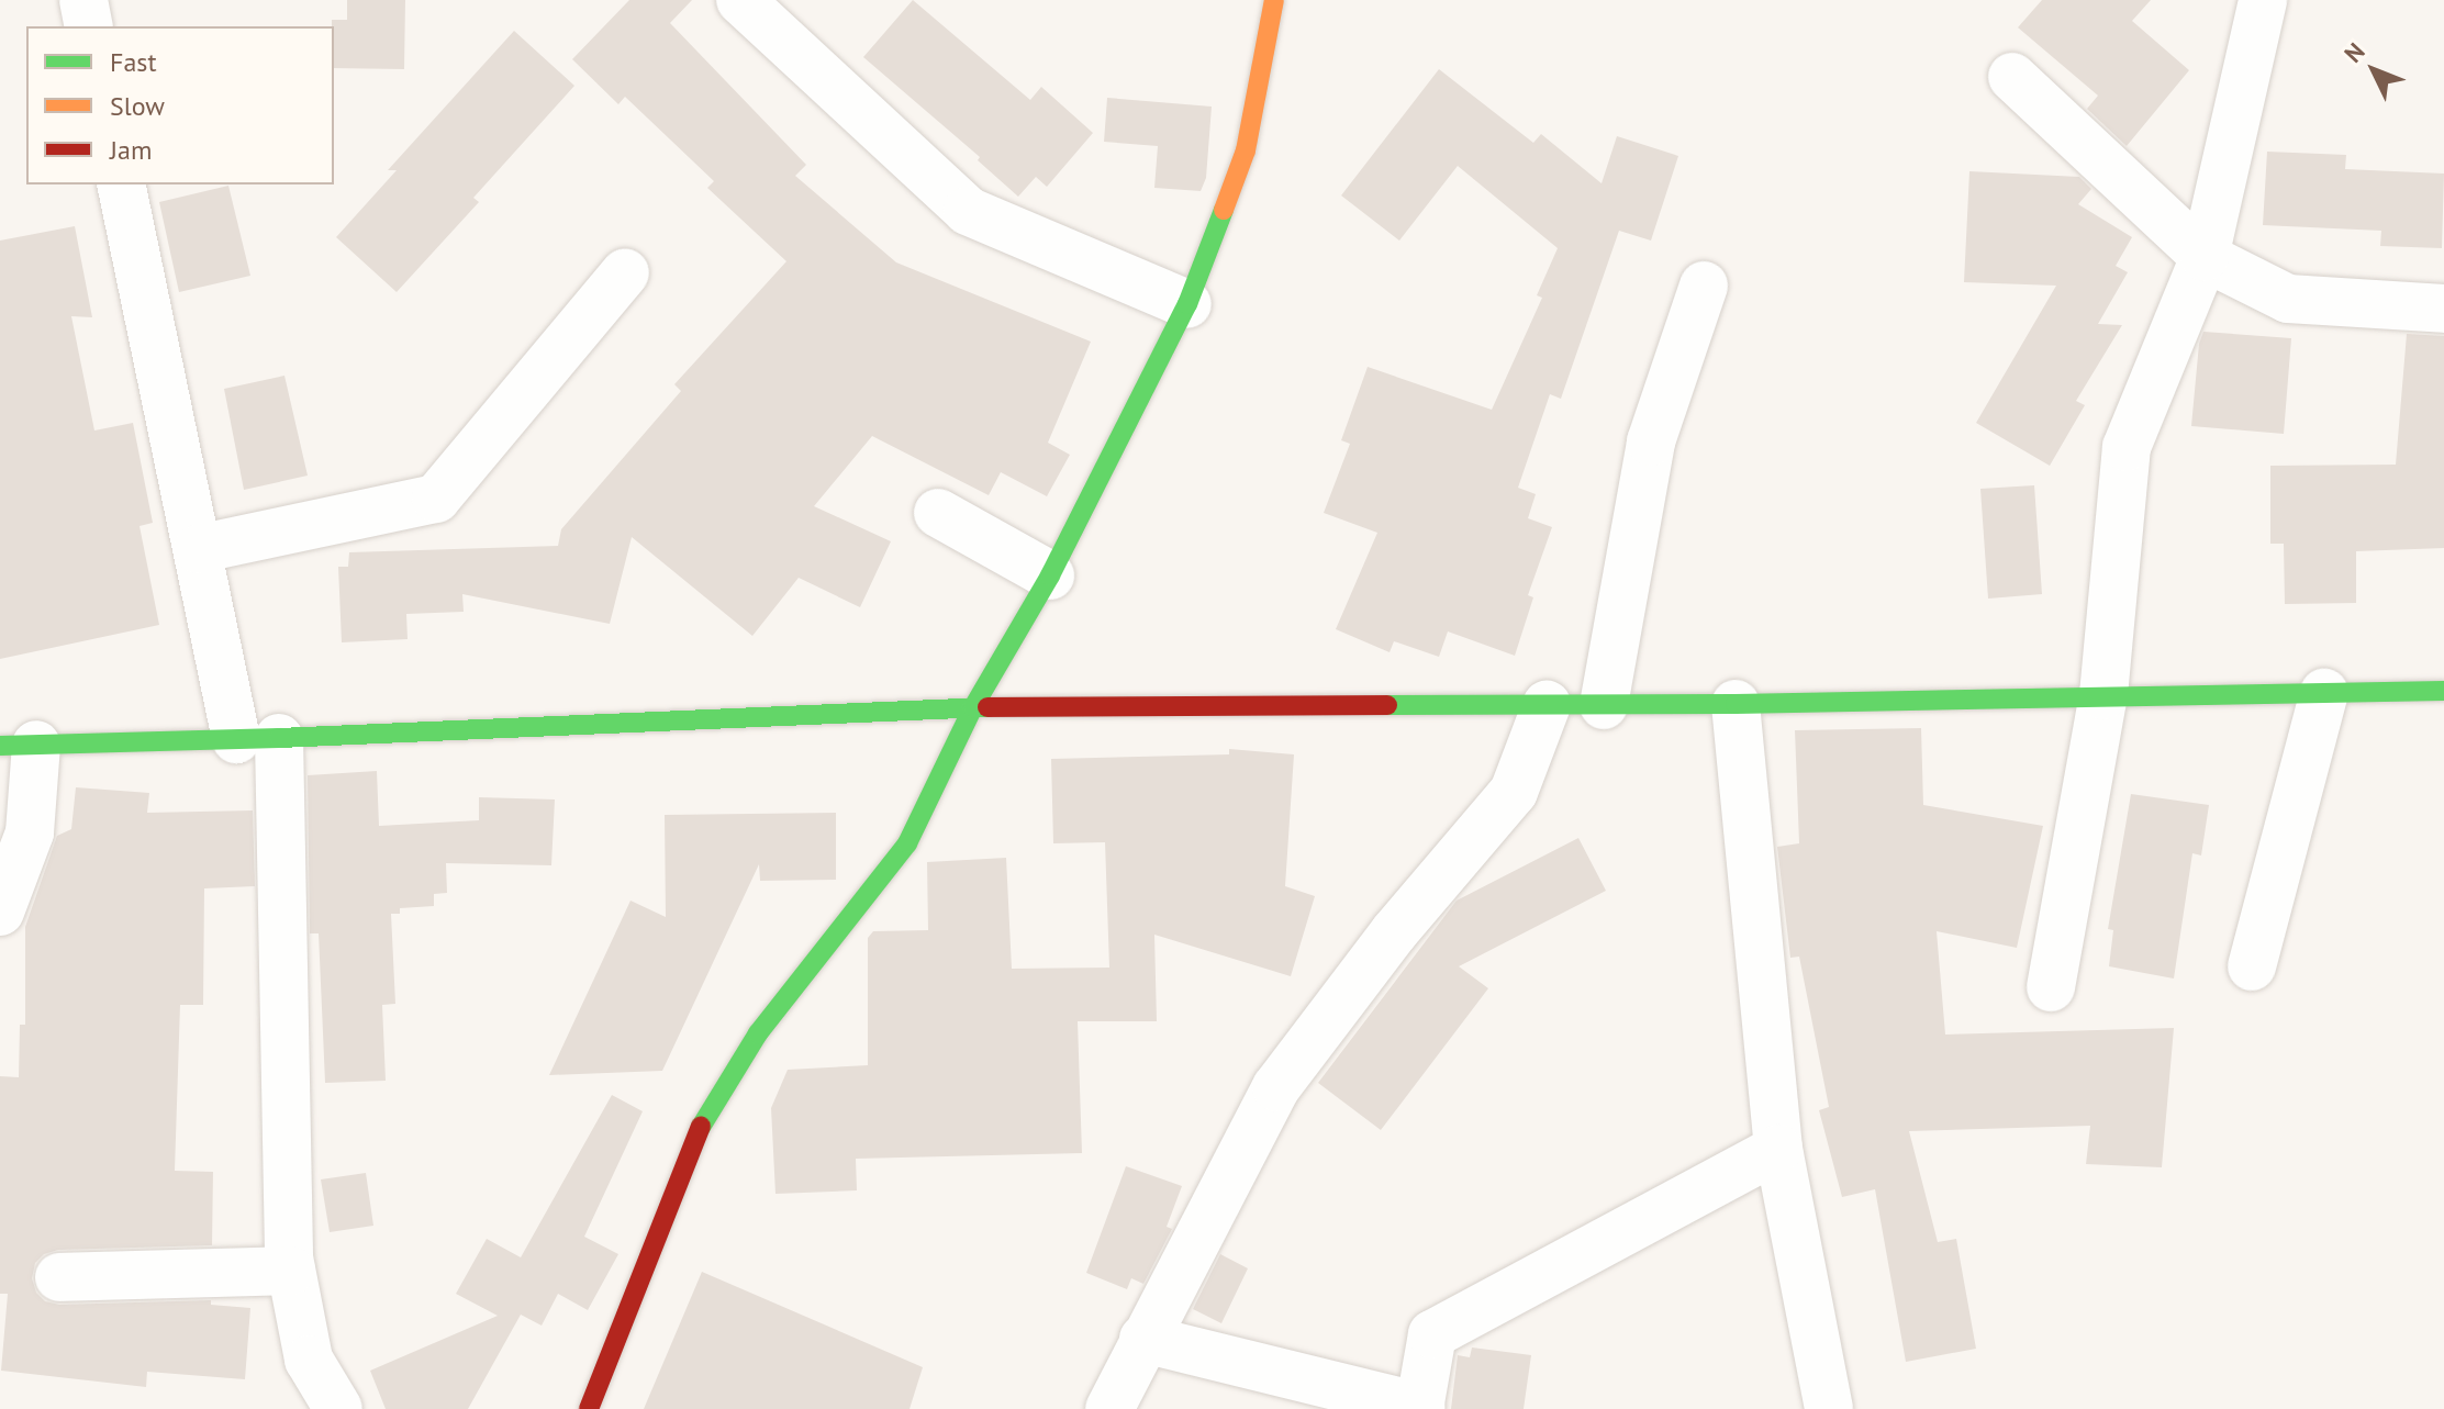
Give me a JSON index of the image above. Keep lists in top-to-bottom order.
{
  "legend": ["Fast", "Slow", "Jam"],
  "north": "top left"
}
